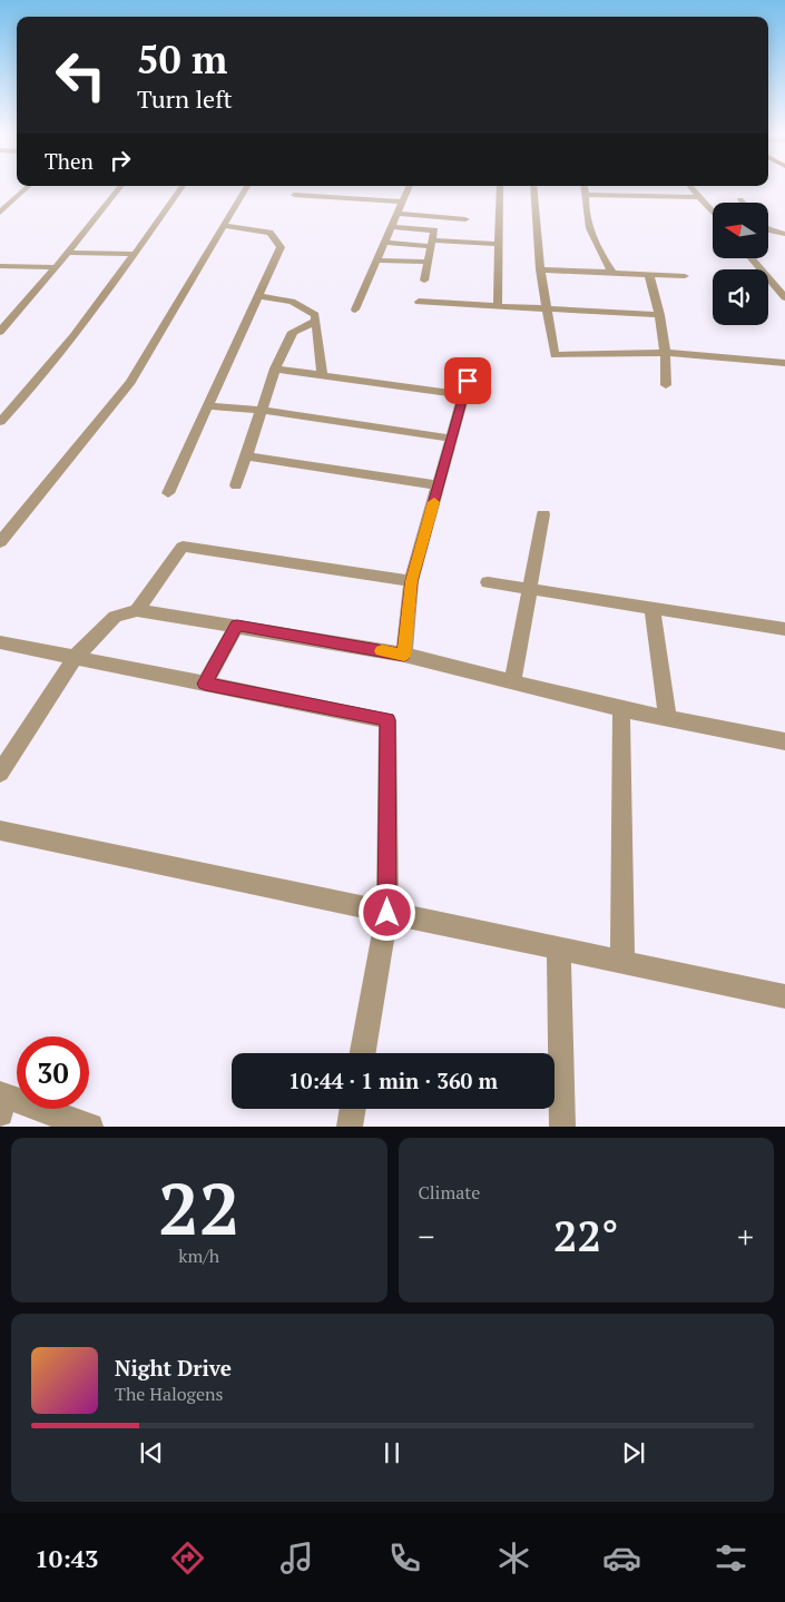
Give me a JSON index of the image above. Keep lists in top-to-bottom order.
{
  "north": "left",
  "page": {
    "turn": ["50 m", "Turn left"],
    "then": "Then",
    "limit": "30",
    "trip": "10:44 · 1 min · 360 m",
    "tile": [
      ["22", "km/h"],
      "Climate"
    ],
    "heat": ["−", "22°", "+"],
    "song": ["Night Drive", "The Halogens"],
    "tabs": "10:43"
  }
}
